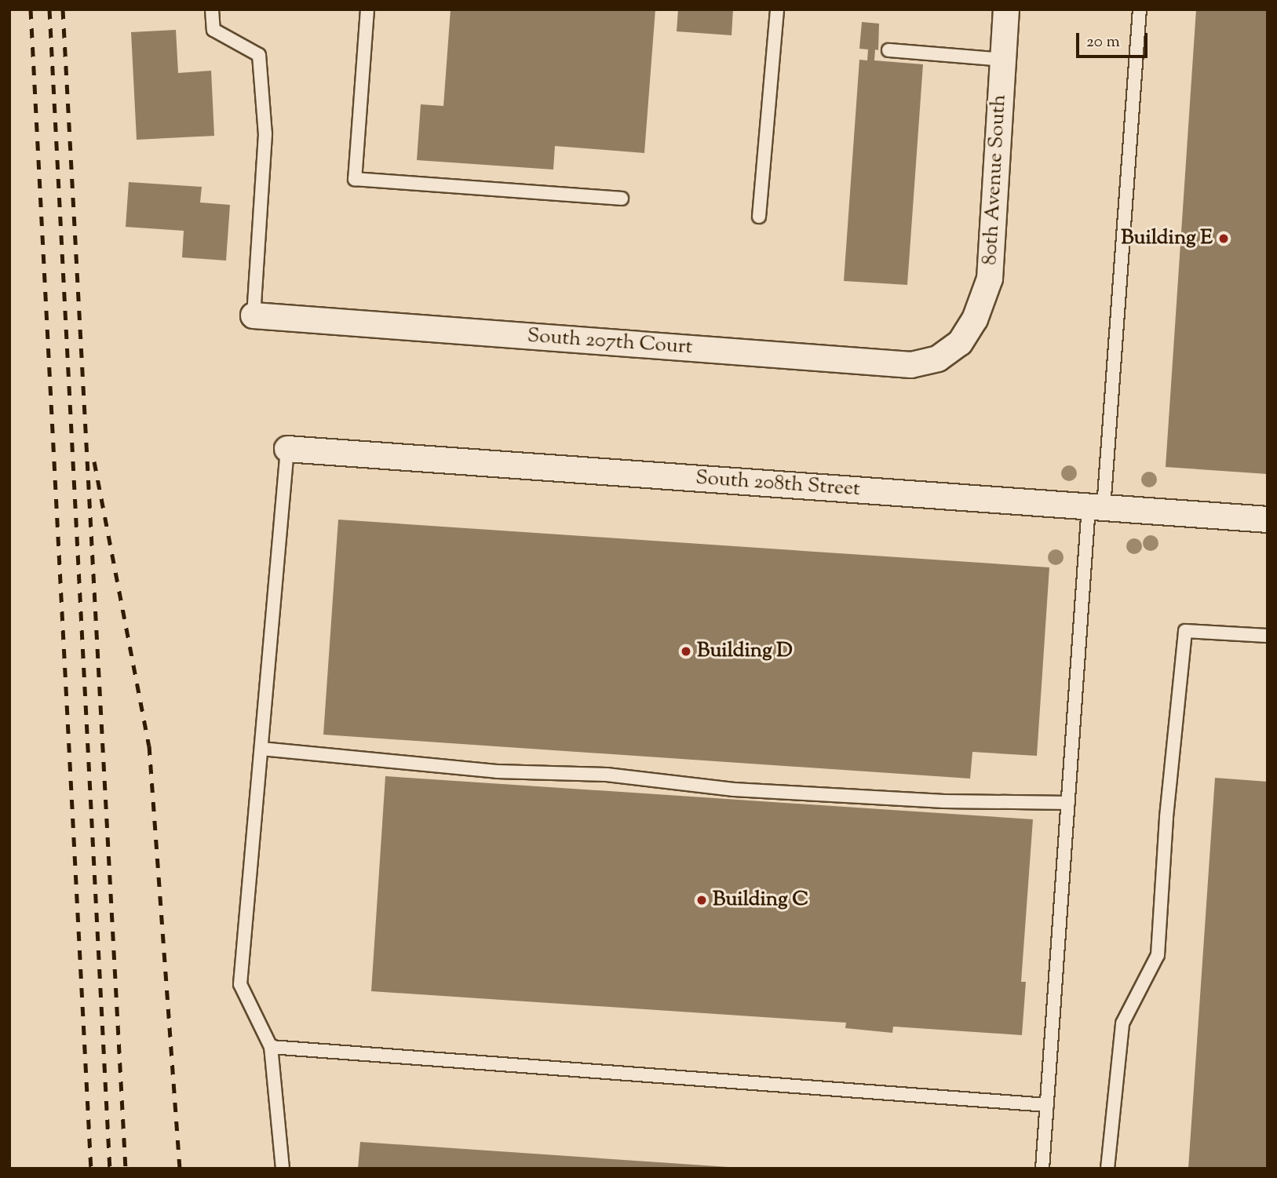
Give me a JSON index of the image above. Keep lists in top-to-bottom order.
{
  "streets": {
    "street": ["80th Avenue South", "South 207th Court", "South 208th Street"]
  },
  "crossings": [
    ["80th Avenue South", "South 207th Court"]
  ],
  "places": ["Building E", "Building D", "Building C"],
  "scale_bar": "20 m"
}
